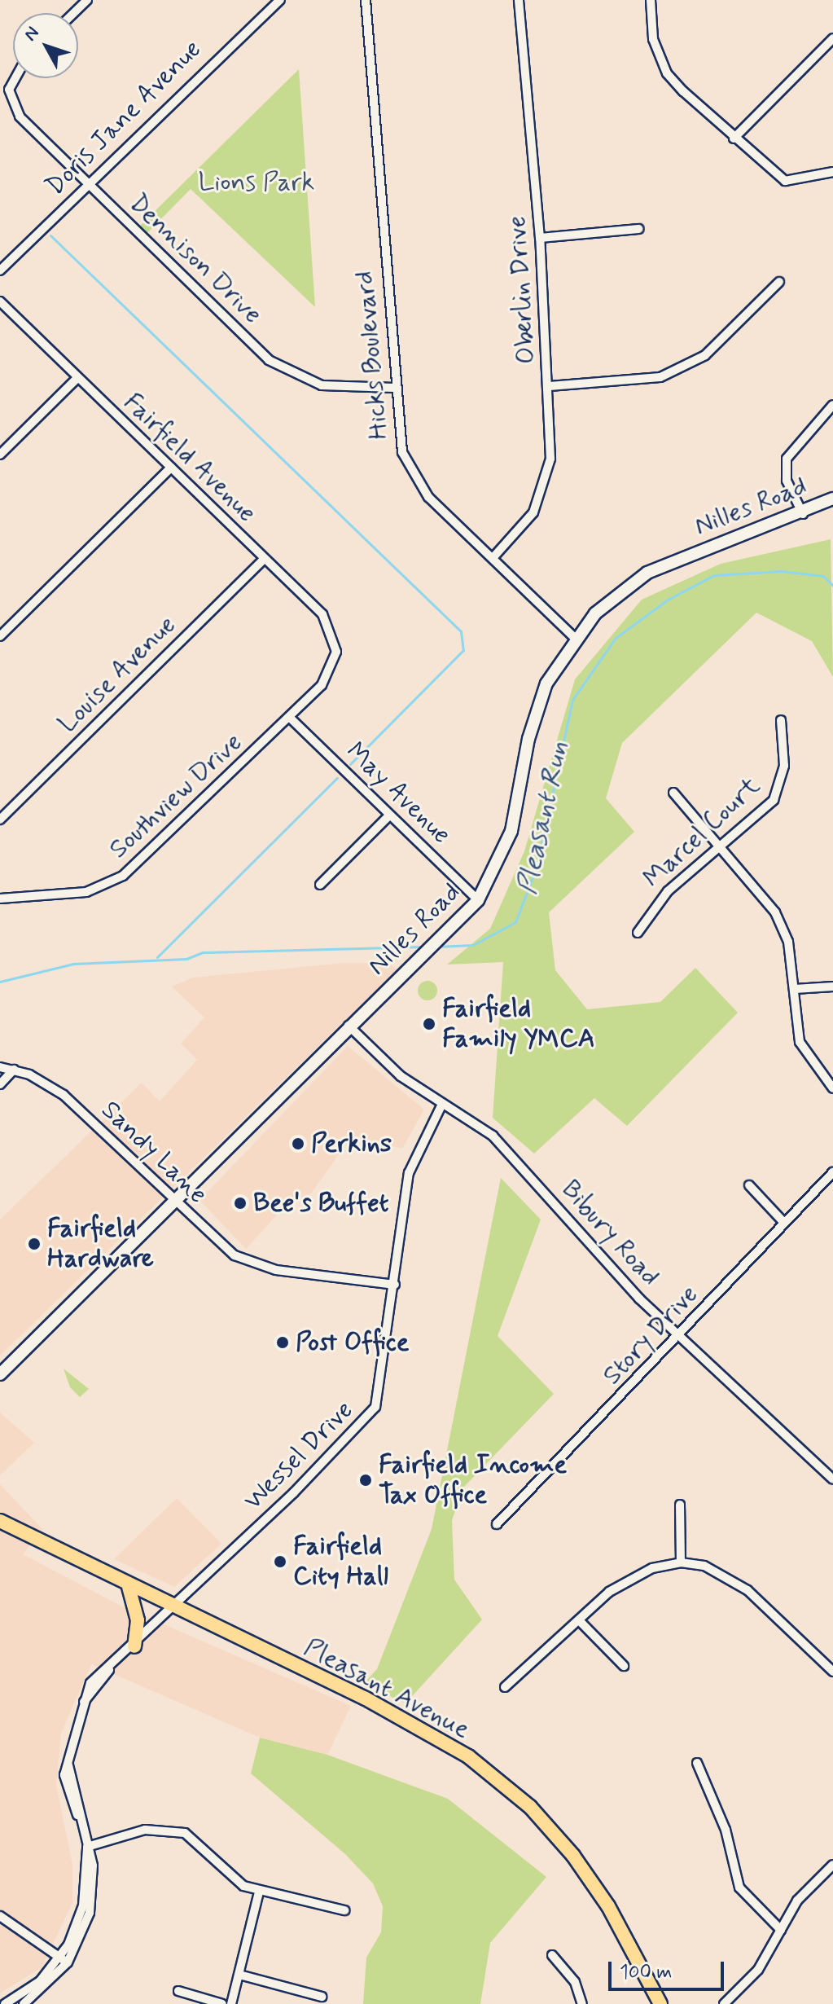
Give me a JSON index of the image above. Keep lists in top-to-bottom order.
{
  "streets": {
    "main road": ["Pleasant Avenue"],
    "street": [
      "Doris Jane Avenue",
      "Dennison Drive",
      "Oberlin Drive",
      "Hicks Boulevard",
      "Fairfield Avenue",
      "Nilles Road",
      "Louise Avenue",
      "May Avenue",
      "Southview Drive",
      "Marcel Court",
      "Sandy Lane",
      "Bibury Road",
      "Story Drive",
      "Wessel Drive"
    ]
  },
  "crossings": [
    ["Doris Jane Avenue", "Dennison Drive"],
    ["Dennison Drive", "Hicks Boulevard"],
    ["Oberlin Drive", "Hicks Boulevard"],
    ["Hicks Boulevard", "Nilles Road"],
    ["Fairfield Avenue", "Louise Avenue"],
    ["Fairfield Avenue", "Southview Drive"],
    ["Nilles Road", "May Avenue"],
    ["Nilles Road", "Sandy Lane"],
    ["Nilles Road", "Bibury Road"],
    ["May Avenue", "Southview Drive"],
    ["Sandy Lane", "Wessel Drive"],
    ["Bibury Road", "Story Drive"],
    ["Bibury Road", "Wessel Drive"],
    ["Wessel Drive", "Pleasant Avenue"]
  ],
  "water": ["Pleasant Run"],
  "parks": ["Lions Park"],
  "places": [
    "Fairfield Family YMCA",
    "Perkins",
    "Bee's Buffet",
    "Fairfield Hardware",
    "Post Office",
    "Fairfield Income Tax Office",
    "Fairfield City Hall"
  ],
  "scale_bar": "100 m",
  "north": "top left"
}
